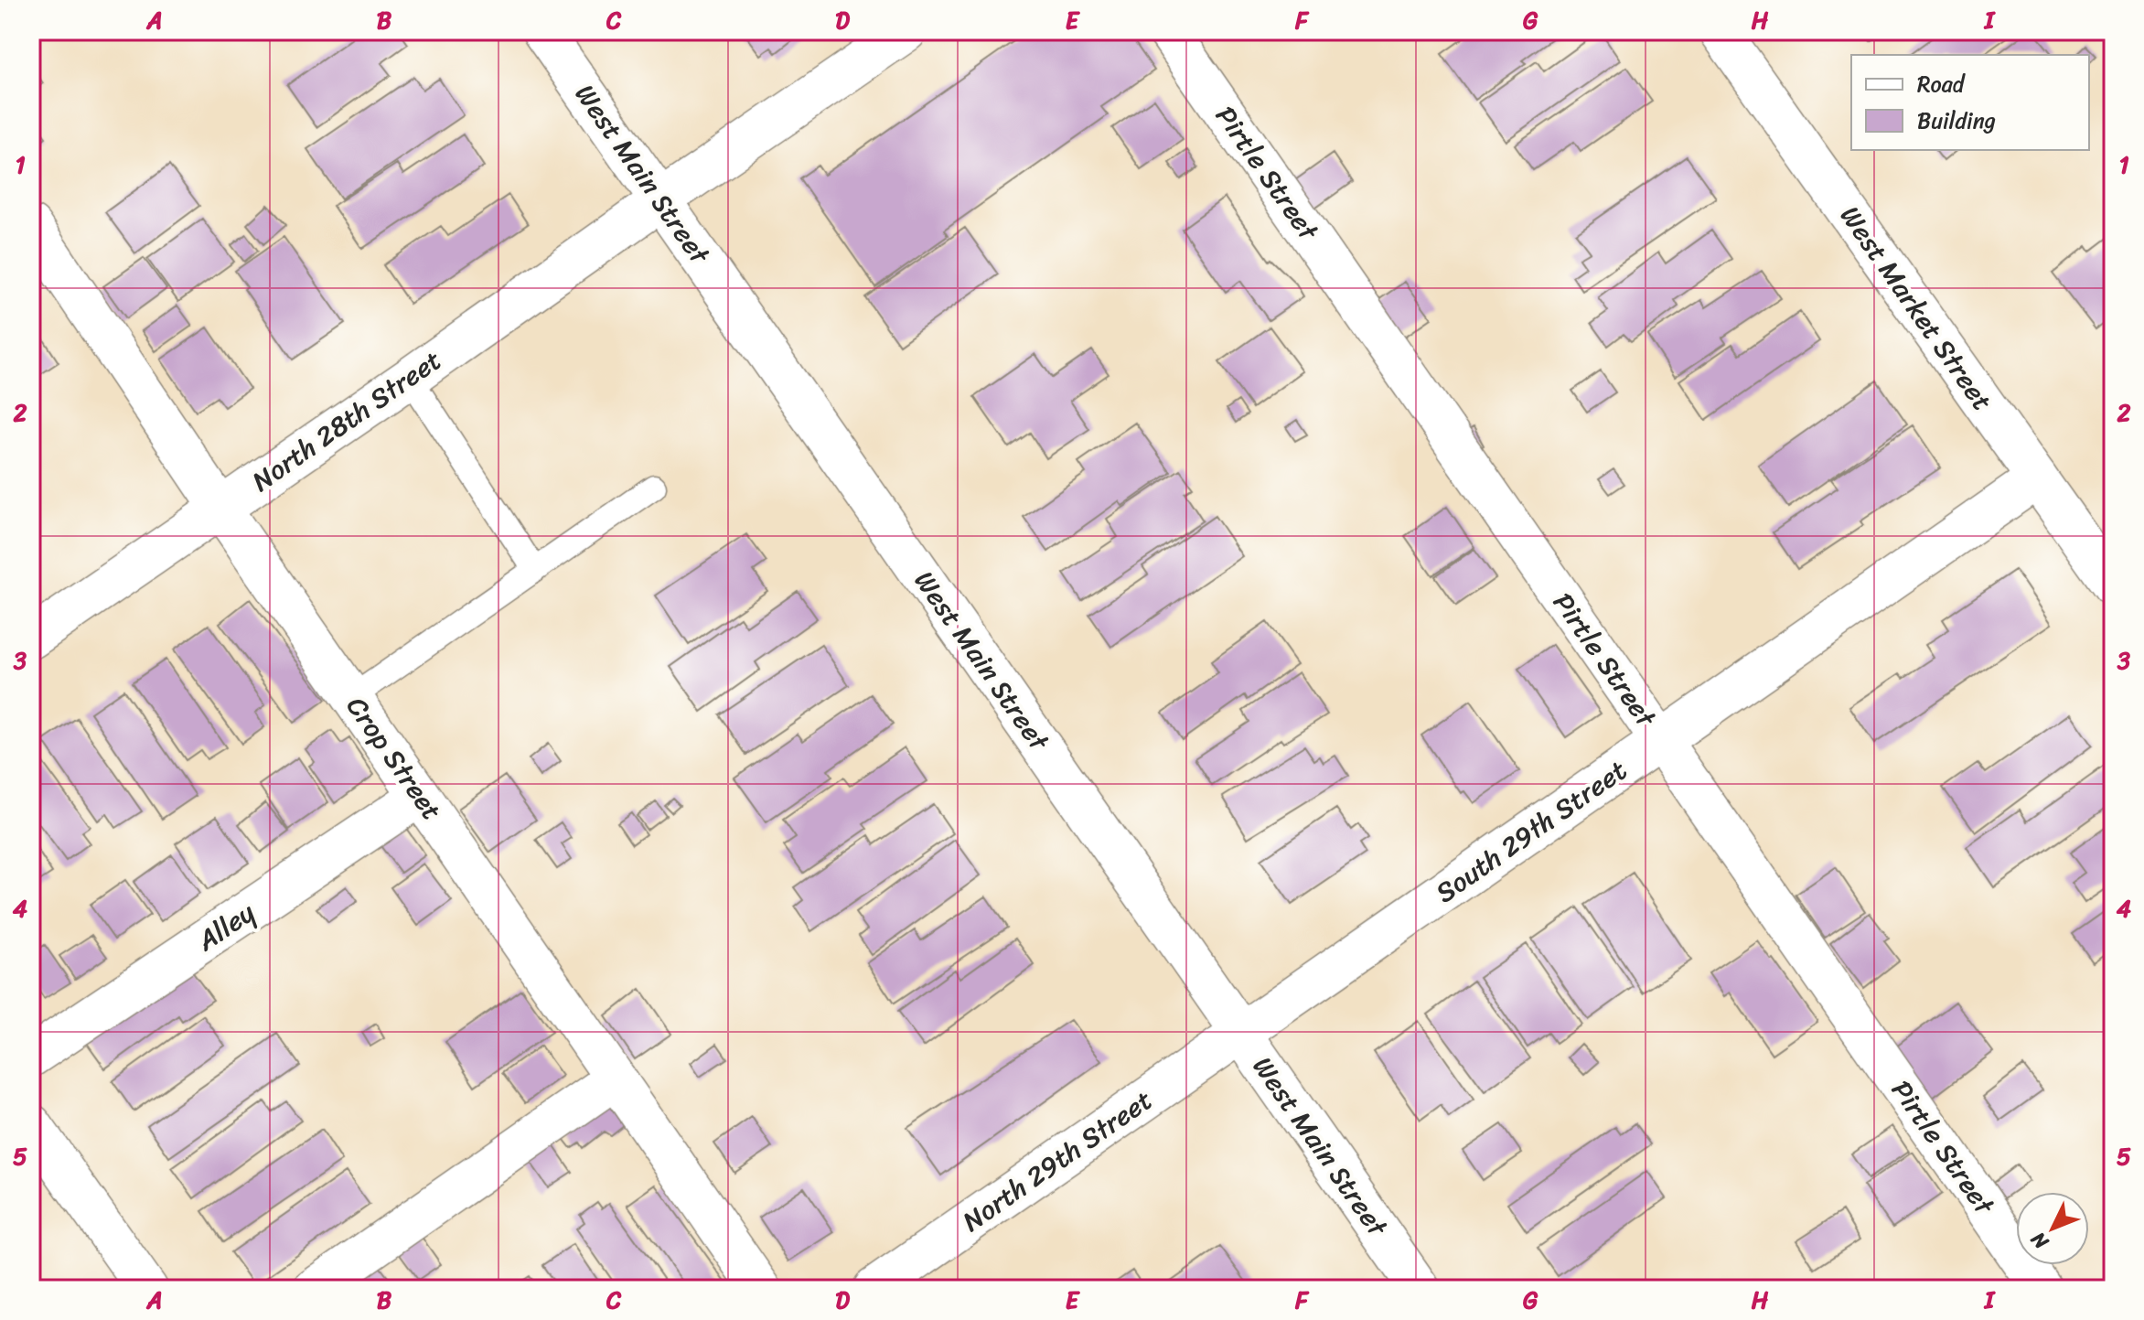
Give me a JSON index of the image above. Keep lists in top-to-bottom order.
{
  "streets": {
    "street": [
      "Pirtle Street",
      "West Main Street",
      "West Market Street",
      "North 28th Street",
      "Crop Street",
      "South 29th Street",
      "Alley",
      "North 29th Street"
    ]
  },
  "crossings": [
    ["Pirtle Street", "South 29th Street"],
    ["West Main Street", "North 28th Street"],
    ["West Main Street", "South 29th Street"],
    ["West Main Street", "North 29th Street"],
    ["West Market Street", "South 29th Street"],
    ["North 28th Street", "Crop Street"],
    ["Crop Street", "Alley"],
    ["South 29th Street", "North 29th Street"]
  ],
  "legend": ["Road", "Building"],
  "north": "bottom left",
  "grid": {
    "columns": [
      "A",
      "B",
      "C",
      "D",
      "E",
      "F",
      "G",
      "H",
      "I"
    ],
    "rows": [
      "1",
      "2",
      "3",
      "4",
      "5"
    ]
  }
}
